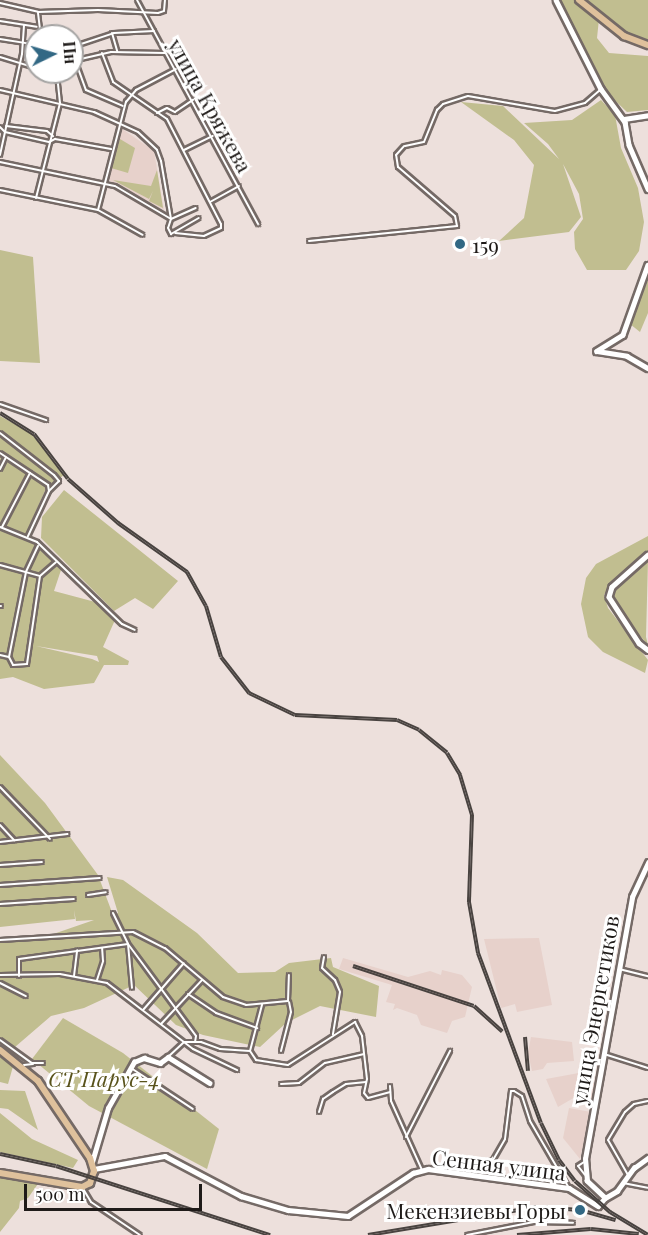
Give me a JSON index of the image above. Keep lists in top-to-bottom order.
{
  "streets": {
    "main road": ["улица Энергетиков", "Сенная улица"],
    "street": ["улица Кряжева"]
  },
  "crossings": [
    ["улица Энергетиков", "Сенная улица"]
  ],
  "parks": ["СТ Парус-4"],
  "places": ["159", "Мекензиевы Горы"],
  "scale_bar": "500 m",
  "north": "right"
}
